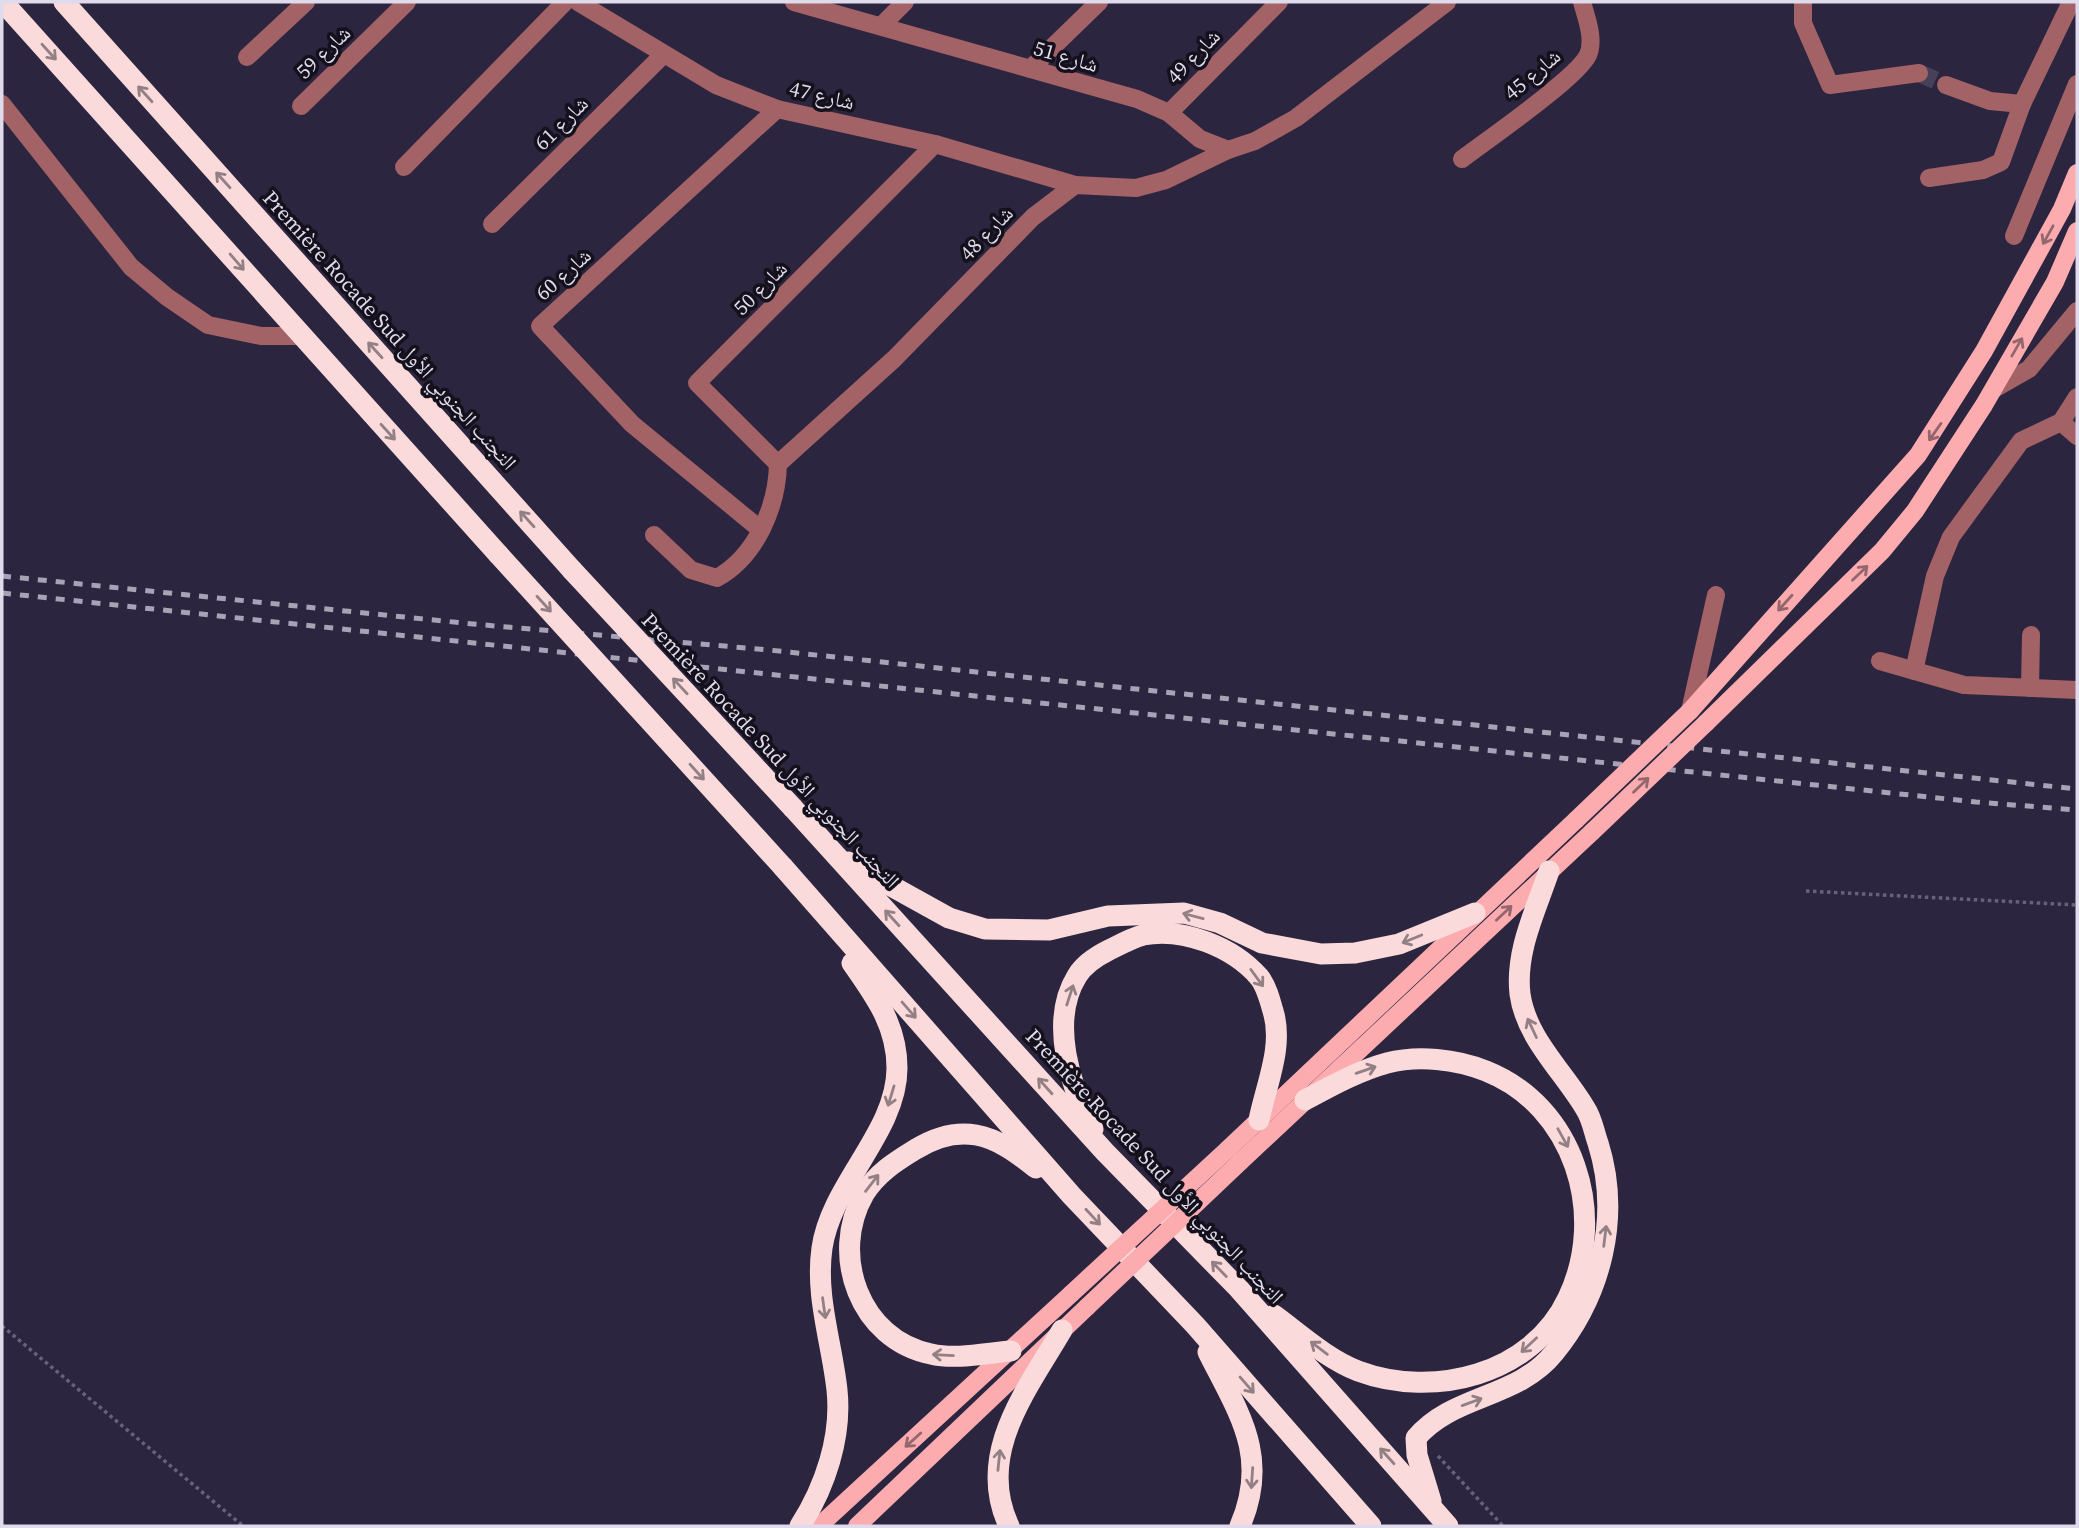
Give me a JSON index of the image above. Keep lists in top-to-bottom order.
{
  "streets": {
    "highway": ["Première Rocade Sud التجنب الجنوبي الأول"],
    "street": [
      "شارع 59",
      "شارع 51",
      "شارع 49",
      "شارع 45",
      "شارع 47",
      "شارع 61",
      "شارع 48",
      "شارع 60",
      "شارع 50"
    ]
  },
  "crossings": [
    ["شارع 51", "شارع 49"],
    ["شارع 47", "شارع 61"],
    ["شارع 47", "شارع 48"],
    ["شارع 47", "شارع 60"],
    ["شارع 47", "شارع 50"],
    ["شارع 48", "شارع 50"]
  ]
}
